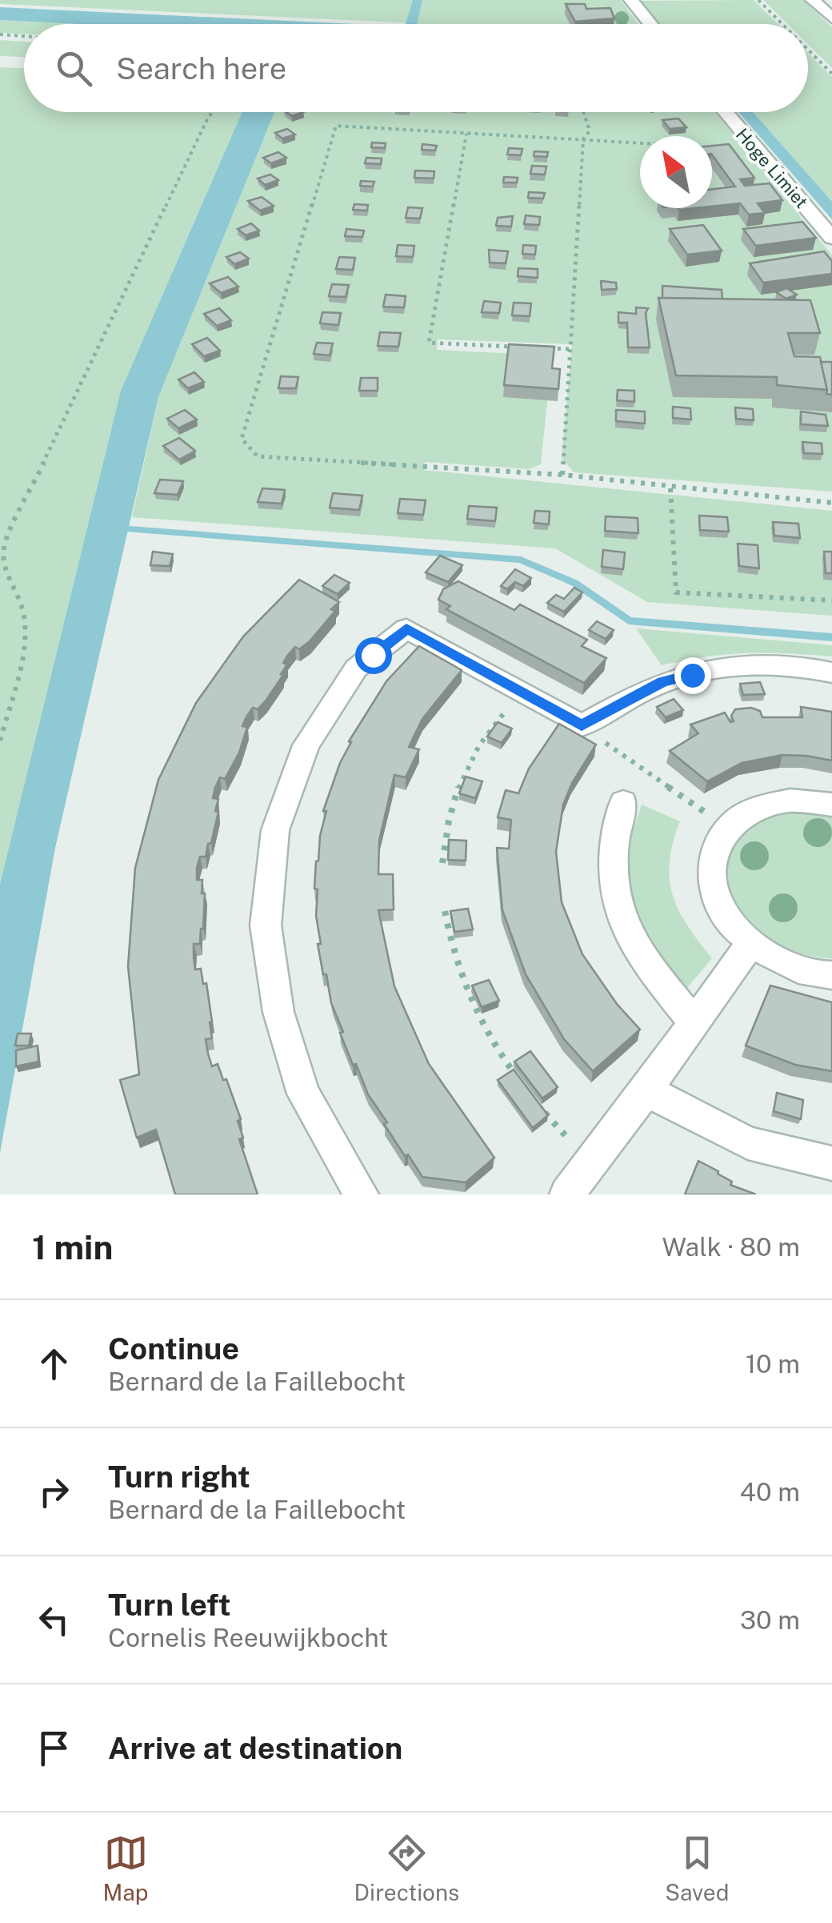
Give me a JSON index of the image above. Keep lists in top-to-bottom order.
{
  "streets": {
    "street": ["Hoge Limiet"]
  },
  "north": "top left",
  "page": {
    "search": "Search here",
    "heading": ["1 min", "Walk · 80 m"],
    "list": [
      ["Continue", "Bernard de la Faillebocht", "10 m"],
      ["Turn right", "Bernard de la Faillebocht", "40 m"],
      ["Turn left", "Cornelis Reeuwijkbocht", "30 m"],
      "Arrive at destination"
    ],
    "nav": ["Map", "Directions", "Saved"]
  }
}
